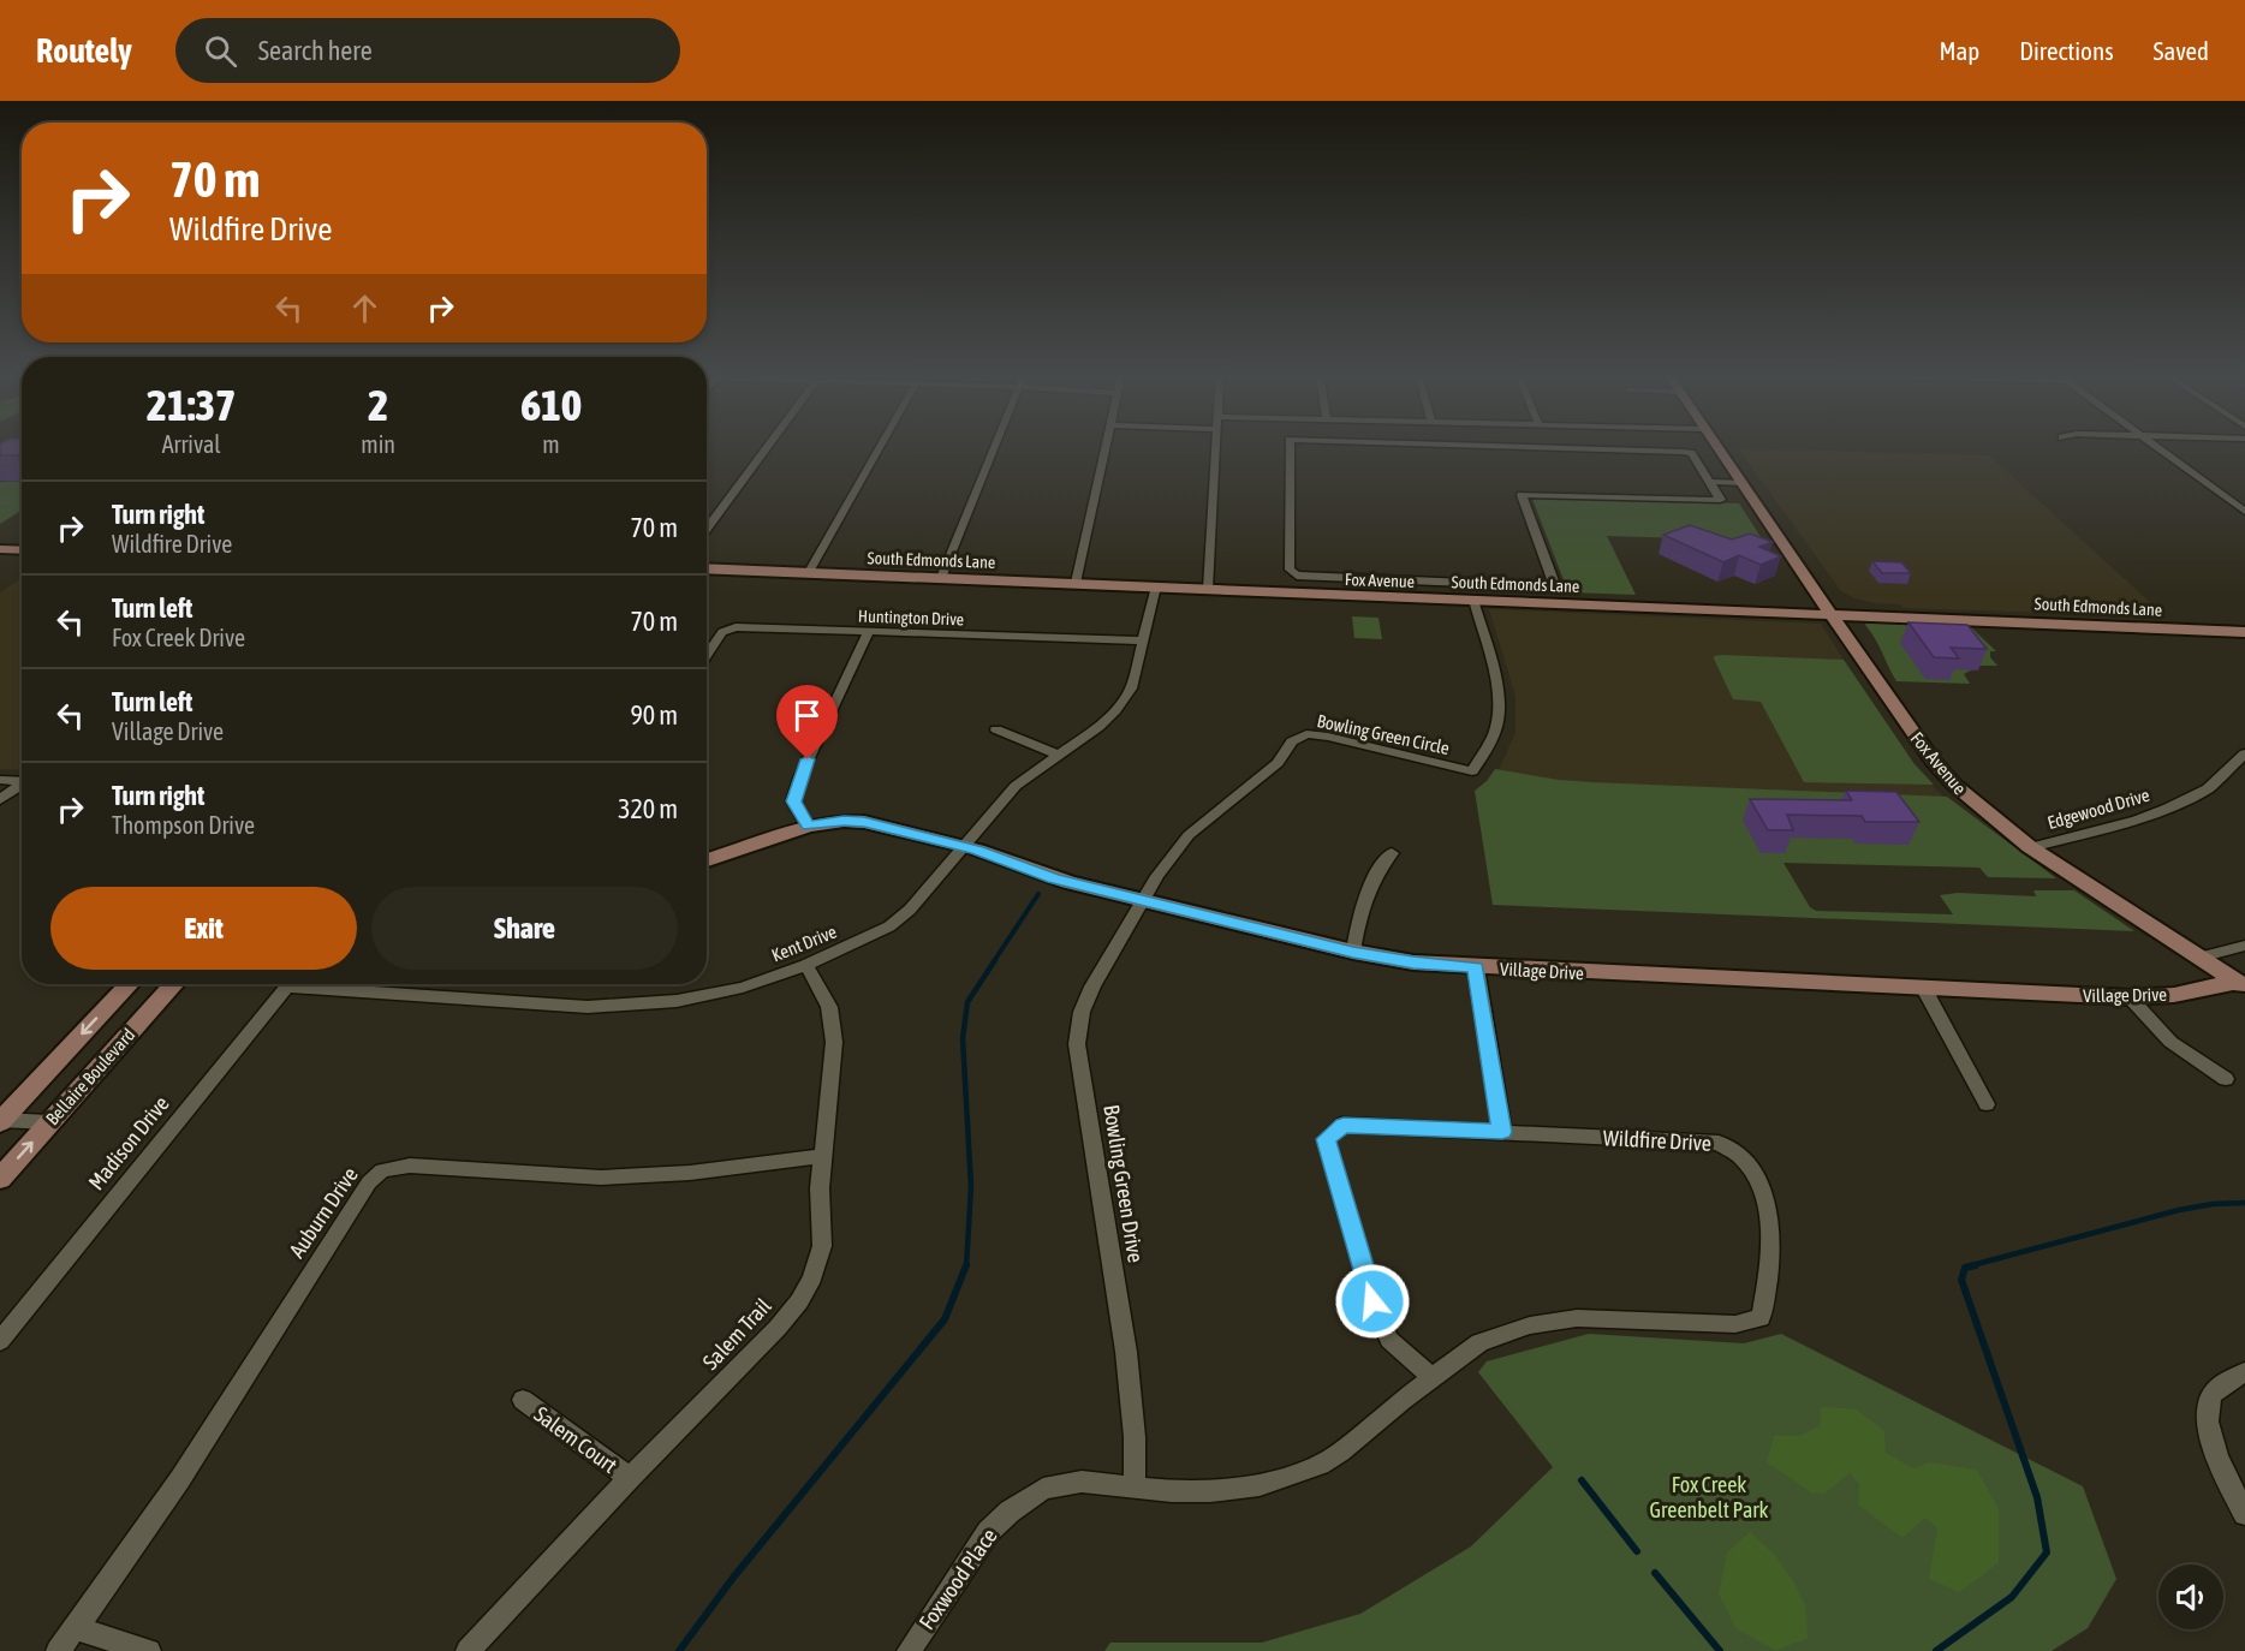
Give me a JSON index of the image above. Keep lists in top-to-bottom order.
{
  "streets": {
    "street": [
      "South Edmonds Lane",
      "Fox Avenue",
      "Huntington Drive",
      "Bowling Green Circle",
      "Edgewood Drive",
      "Kent Drive",
      "Village Drive",
      "Bellaire Boulevard",
      "Wildfire Drive",
      "Madison Drive",
      "Bowling Green Drive",
      "Auburn Drive",
      "Salem Trail",
      "Salem Court",
      "Foxwood Place"
    ]
  },
  "crossings": [
    ["South Edmonds Lane", "Fox Avenue"],
    ["South Edmonds Lane", "Bowling Green Circle"],
    ["South Edmonds Lane", "Kent Drive"],
    ["Fox Avenue", "Edgewood Drive"],
    ["Fox Avenue", "Village Drive"],
    ["Huntington Drive", "Kent Drive"],
    ["Bowling Green Circle", "Village Drive"],
    ["Bowling Green Circle", "Bowling Green Drive"],
    ["Kent Drive", "Village Drive"],
    ["Kent Drive", "Salem Trail"],
    ["Village Drive", "Bowling Green Drive"],
    ["Wildfire Drive", "Bowling Green Drive"],
    ["Wildfire Drive", "Foxwood Place"],
    ["Bowling Green Drive", "Foxwood Place"],
    ["Auburn Drive", "Salem Trail"],
    ["Salem Trail", "Salem Court"]
  ],
  "parks": ["Fox Creek Greenbelt Park"],
  "page": {
    "header": "Routely",
    "search": "Search here",
    "nav": ["Map", "Directions", "Saved"],
    "turn": ["70 m", "Wildfire Drive"],
    "eta": [
      "21:37",
      "Arrival",
      "2",
      "min",
      "610",
      "m"
    ],
    "list": [
      {
        "name": "Turn right",
        "note": "Wildfire Drive",
        "value": "70 m"
      },
      {
        "name": "Turn left",
        "note": "Fox Creek Drive",
        "value": "70 m"
      },
      {
        "name": "Turn left",
        "note": "Village Drive",
        "value": "90 m"
      },
      {
        "name": "Turn right",
        "note": "Thompson Drive",
        "value": "320 m"
      }
    ],
    "buttons": ["Exit", "Share"]
  }
}
